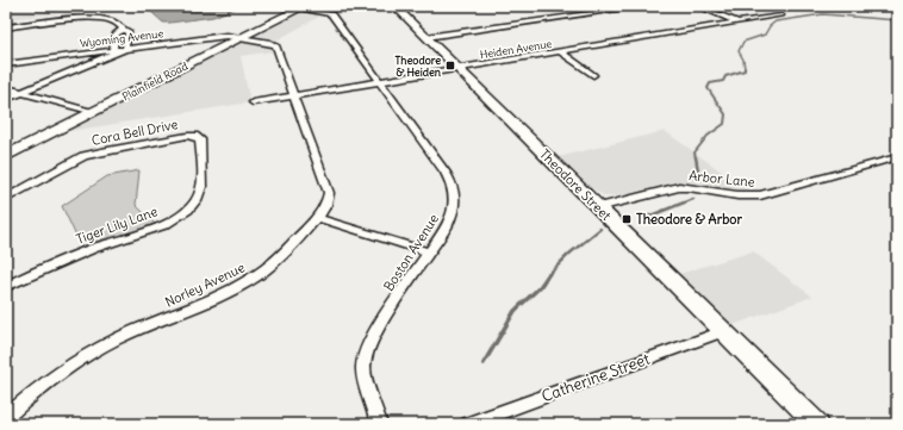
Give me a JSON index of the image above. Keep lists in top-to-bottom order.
{
  "streets": {
    "main road": ["Plainfield Road", "Theodore Street"],
    "street": [
      "Wyoming Avenue",
      "Heiden Avenue",
      "Cora Bell Drive",
      "Arbor Lane",
      "Tiger Lily Lane",
      "Boston Avenue",
      "Norley Avenue",
      "Catherine Street"
    ]
  },
  "crossings": [
    ["Wyoming Avenue", "Heiden Avenue"],
    ["Wyoming Avenue", "Plainfield Road"],
    ["Wyoming Avenue", "Norley Avenue"],
    ["Heiden Avenue", "Theodore Street"],
    ["Heiden Avenue", "Boston Avenue"],
    ["Heiden Avenue", "Norley Avenue"],
    ["Plainfield Road", "Boston Avenue"],
    ["Cora Bell Drive", "Tiger Lily Lane"],
    ["Arbor Lane", "Theodore Street"],
    ["Theodore Street", "Catherine Street"]
  ],
  "places": {
    "transit": ["Theodore & Heiden", "Theodore & Arbor"]
  }
}
